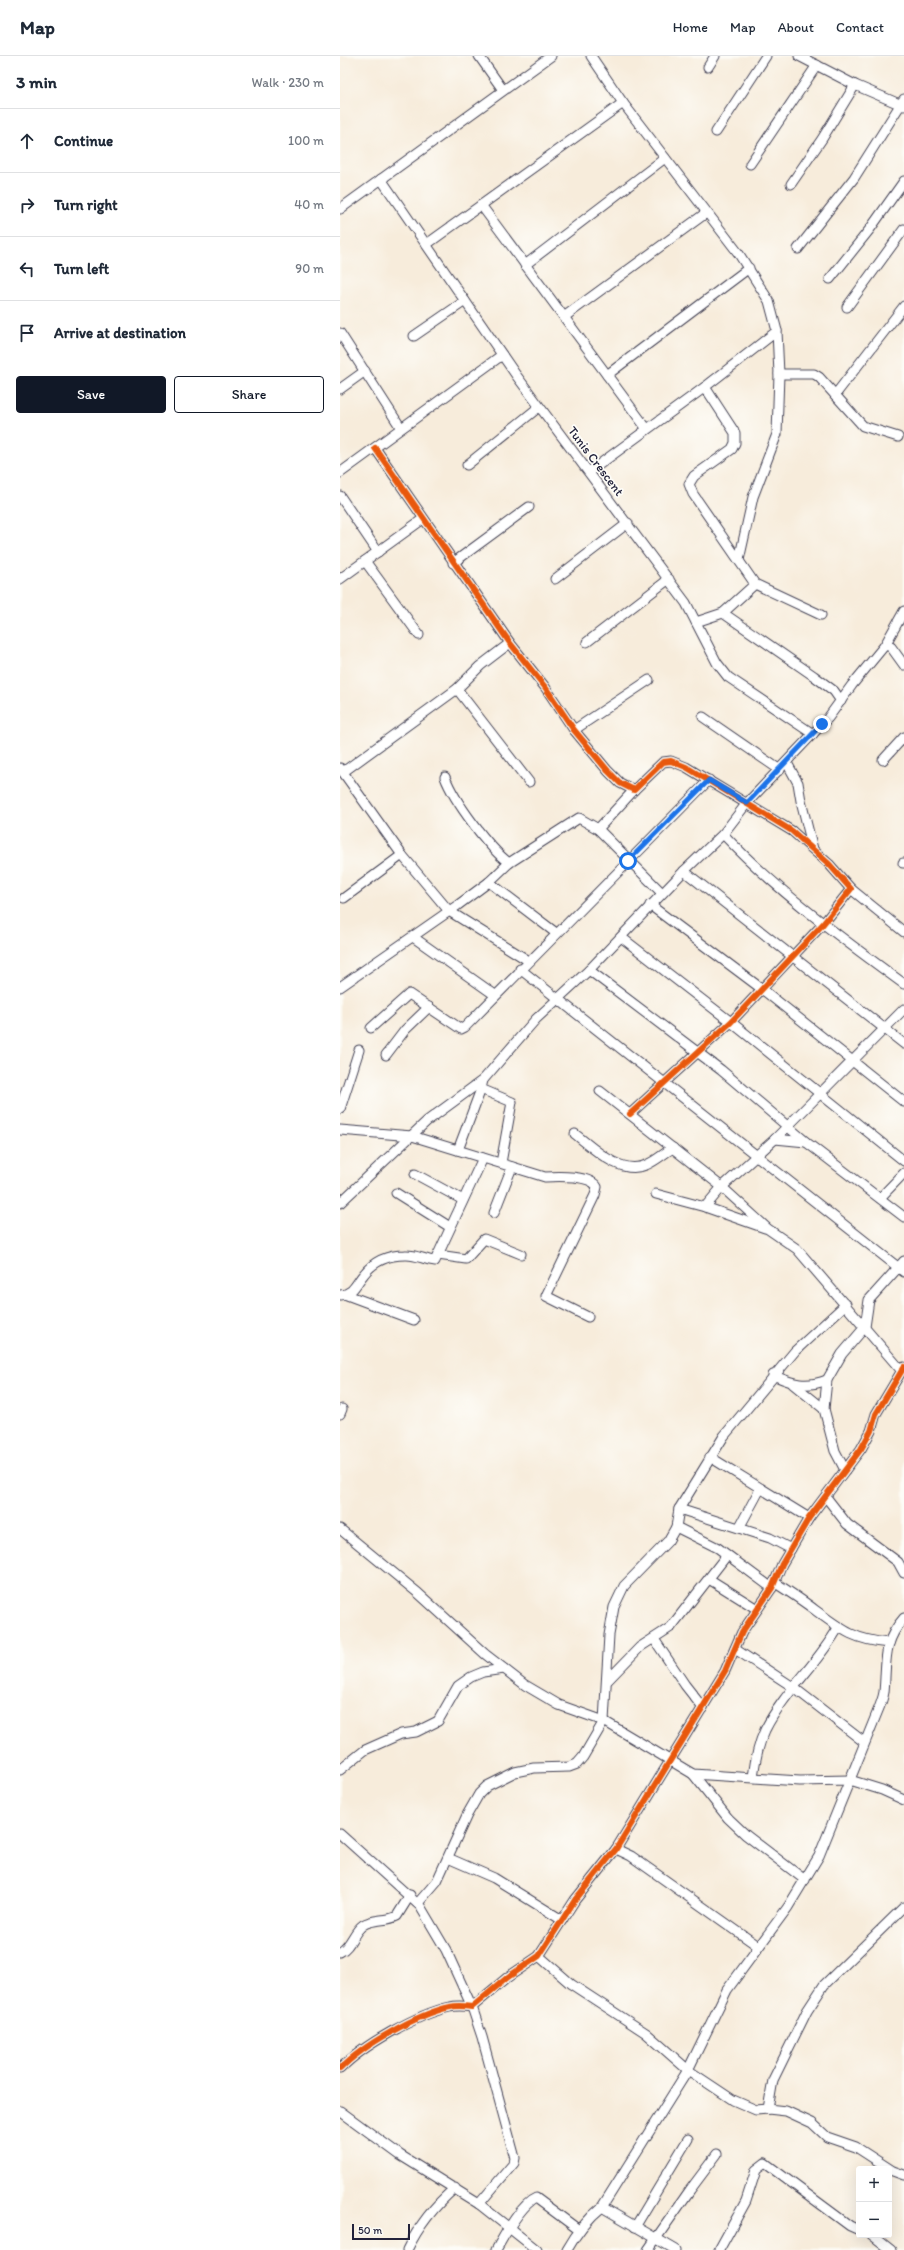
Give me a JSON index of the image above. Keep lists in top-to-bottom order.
{
  "streets": {
    "street": ["Tunis Crescent"]
  },
  "scale_bar": "50 m",
  "page": {
    "header": "Map",
    "nav": [
      "Home",
      "Map",
      "About",
      "Contact"
    ],
    "heading": ["3 min", "Walk · 230 m"],
    "list": [
      ["Continue", "100 m"],
      ["Turn right", "40 m"],
      ["Turn left", "90 m"],
      "Arrive at destination"
    ],
    "buttons": ["Save", "Share"],
    "map_buttons": ["+", "−"],
    "scale": "50 m"
  }
}
